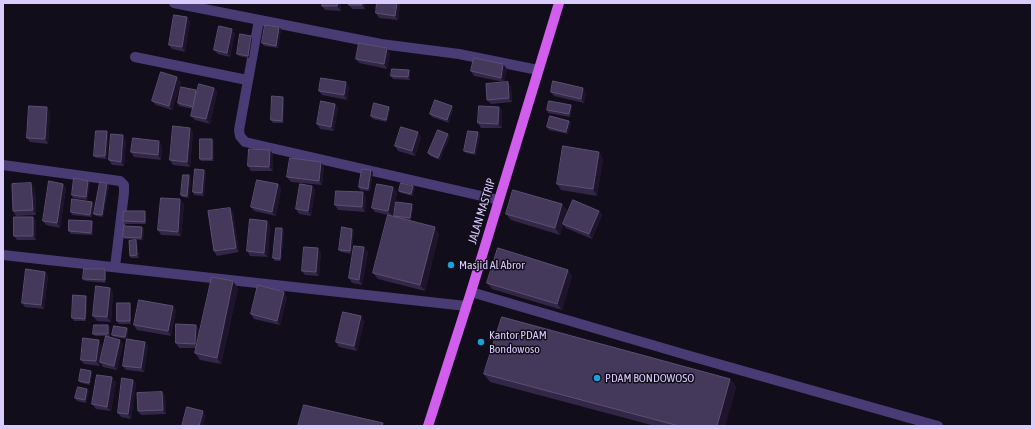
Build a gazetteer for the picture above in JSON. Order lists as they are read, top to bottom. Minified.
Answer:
{"streets":{"main road":["JALAN MASTRIP"]},"places":["Masjid Al Abror","Kantor PDAM Bondowoso","PDAM BONDOWOSO"]}
